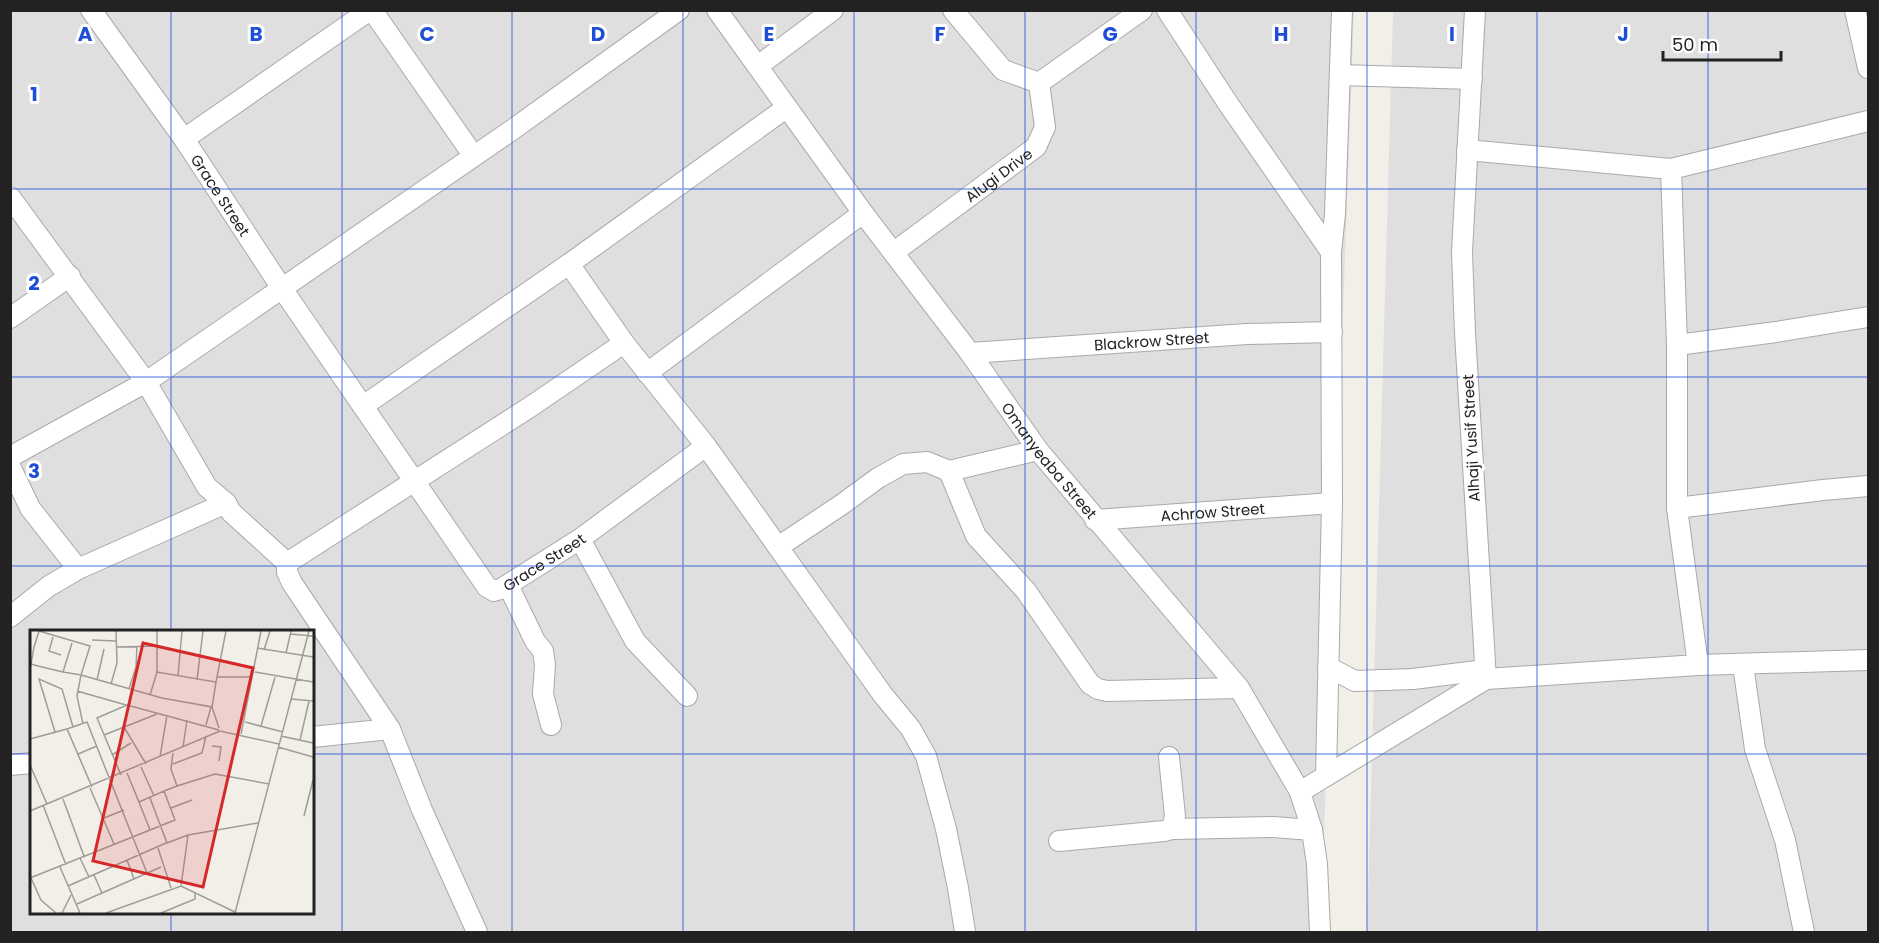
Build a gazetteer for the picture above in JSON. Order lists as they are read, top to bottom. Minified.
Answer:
{"streets":{"street":["Alugi Drive","Grace Street","Blackrow Street","Alhaji Yusif Street","Omanyeaba Street","Achrow Street"]},"crossings":[["Alugi Drive","Omanyeaba Street"],["Blackrow Street","Omanyeaba Street"],["Omanyeaba Street","Achrow Street"]],"scale_bar":"50 m","grid":{"columns":["A","B","C","D","E","F","G","H","I","J"],"rows":["1","2","3"]}}
